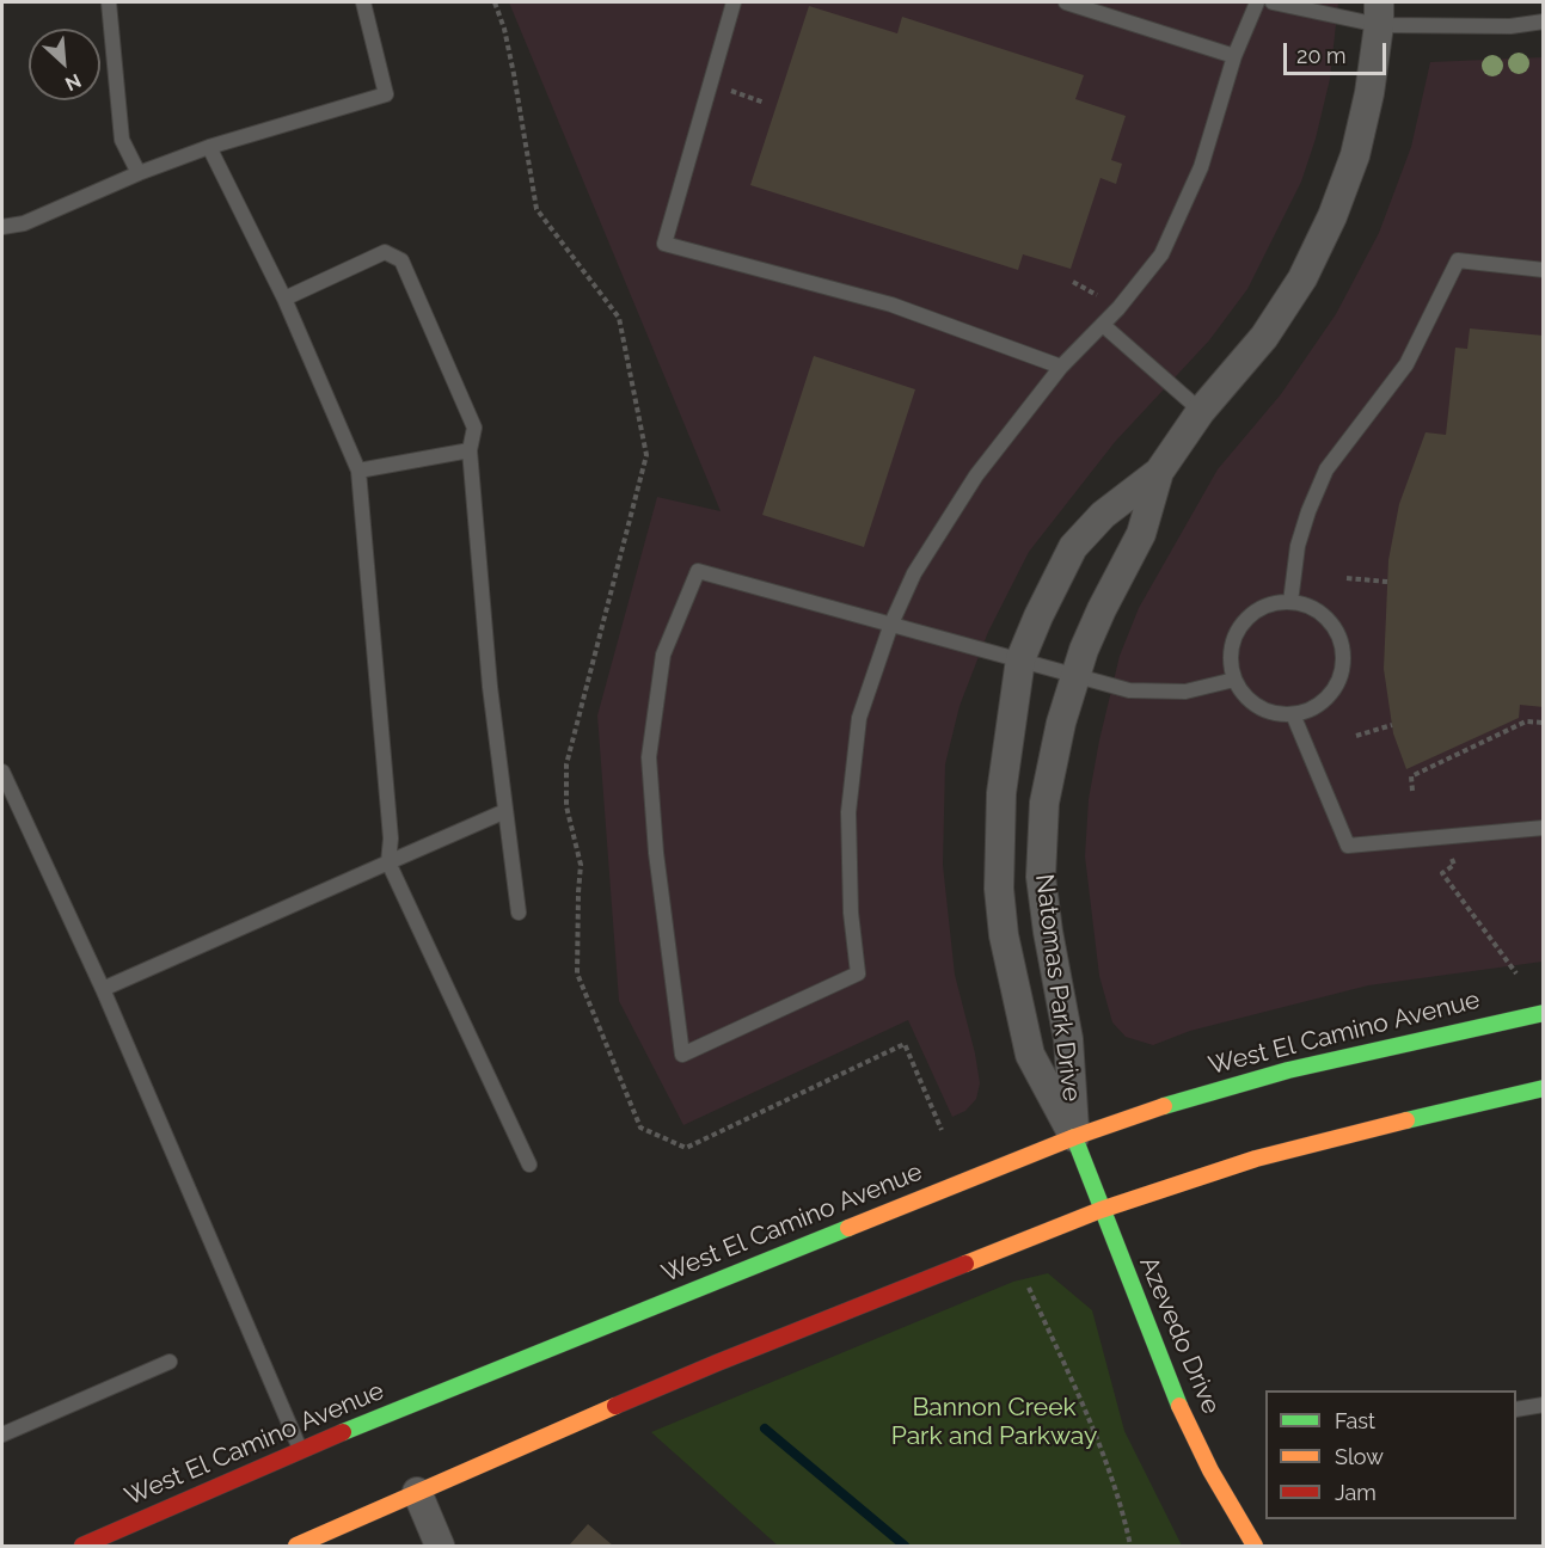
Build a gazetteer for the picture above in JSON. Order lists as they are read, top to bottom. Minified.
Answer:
{"streets":{"main road":["West El Camino Avenue","Azevedo Drive"],"street":["Natomas Park Drive"]},"crossings":[["Natomas Park Drive","West El Camino Avenue"],["Natomas Park Drive","Azevedo Drive"],["West El Camino Avenue","Azevedo Drive"]],"parks":["Bannon Creek Park and Parkway"],"legend":["Fast","Slow","Jam"],"scale_bar":"20 m","north":"bottom right"}
